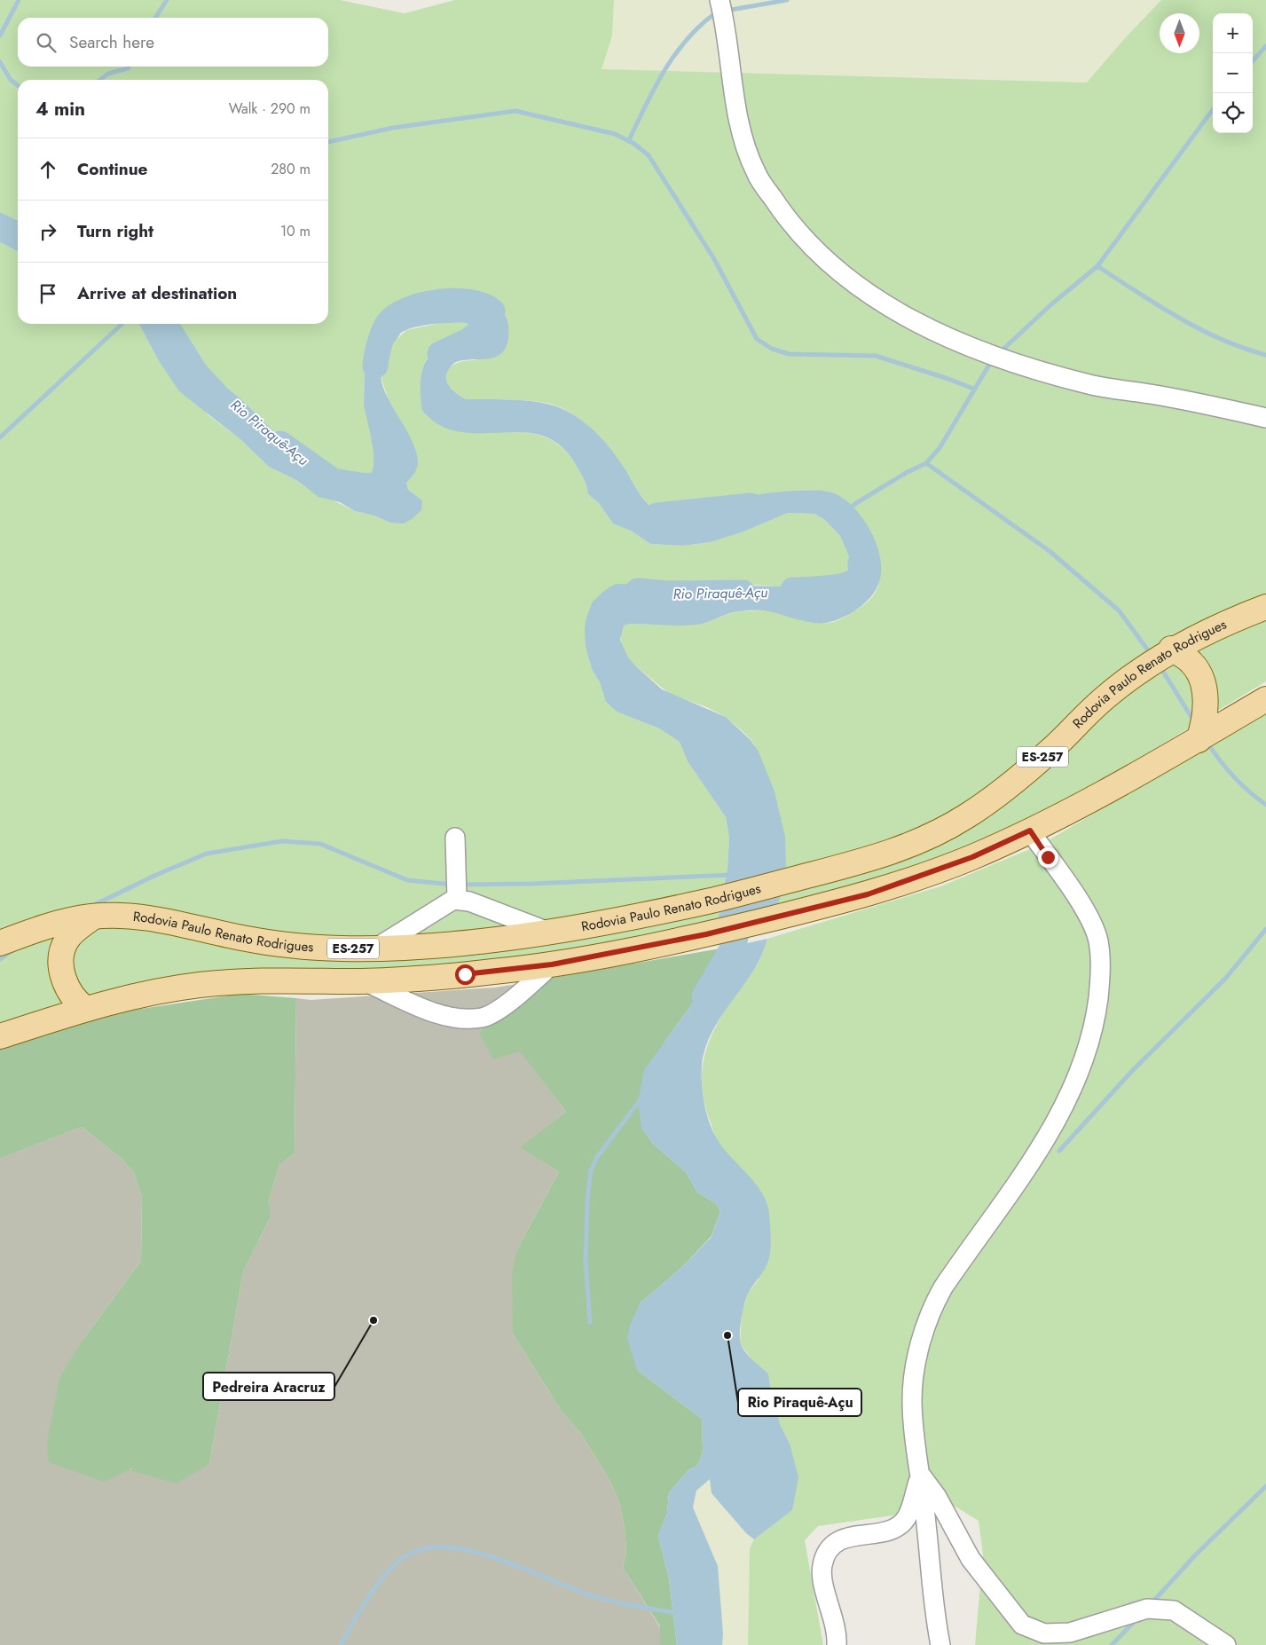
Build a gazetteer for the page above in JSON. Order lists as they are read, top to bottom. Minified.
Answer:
{"streets":{"main road":["Rodovia Paulo Renato Rodrigues","ES-257"]},"water":["Rio Piraquê-Açu"],"places":["Pedreira Aracruz","Rio Piraquê-Açu"],"north":"bottom","page":{"map_buttons":["+","−"],"search":"Search here","heading":["4 min","Walk · 290 m"],"list":[["Continue","280 m"],["Turn right","10 m"],"Arrive at destination"]}}
